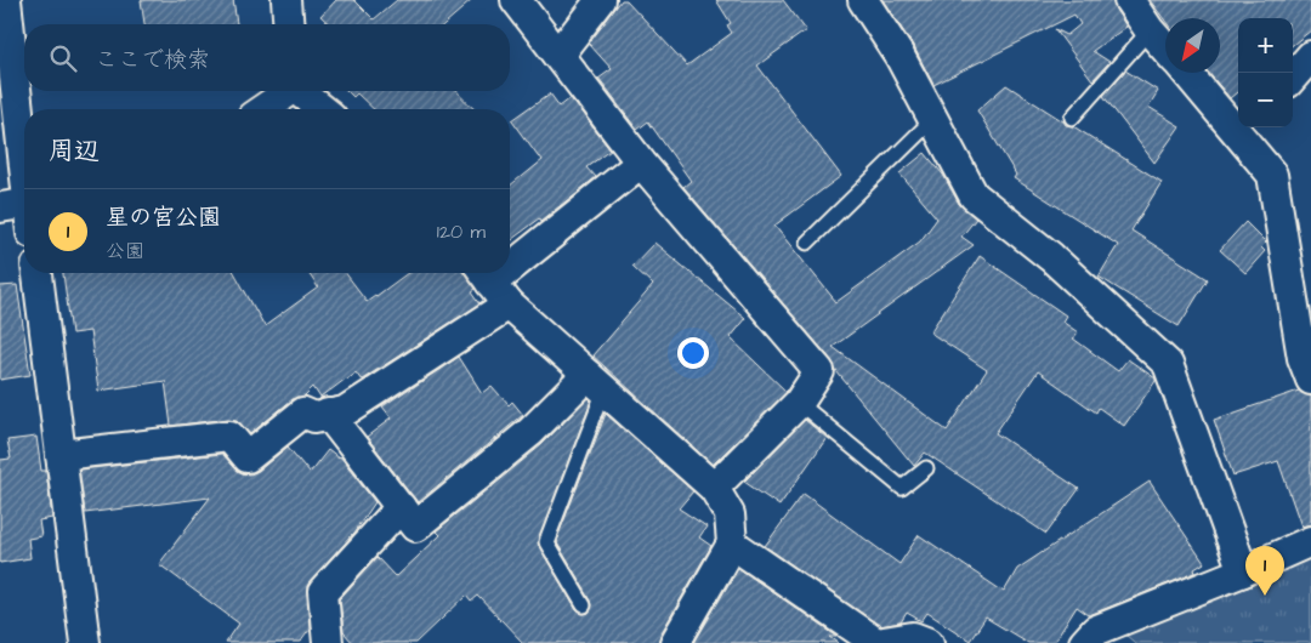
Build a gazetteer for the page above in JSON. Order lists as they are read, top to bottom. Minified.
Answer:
{"north":"bottom left","page":{"map_buttons":["+","−"],"search":"ここで検索","heading":"周辺","list":[{"mark":"1","name":"星の宮公園","note":"公園","value":"120 m"}],"pins":"1"}}
